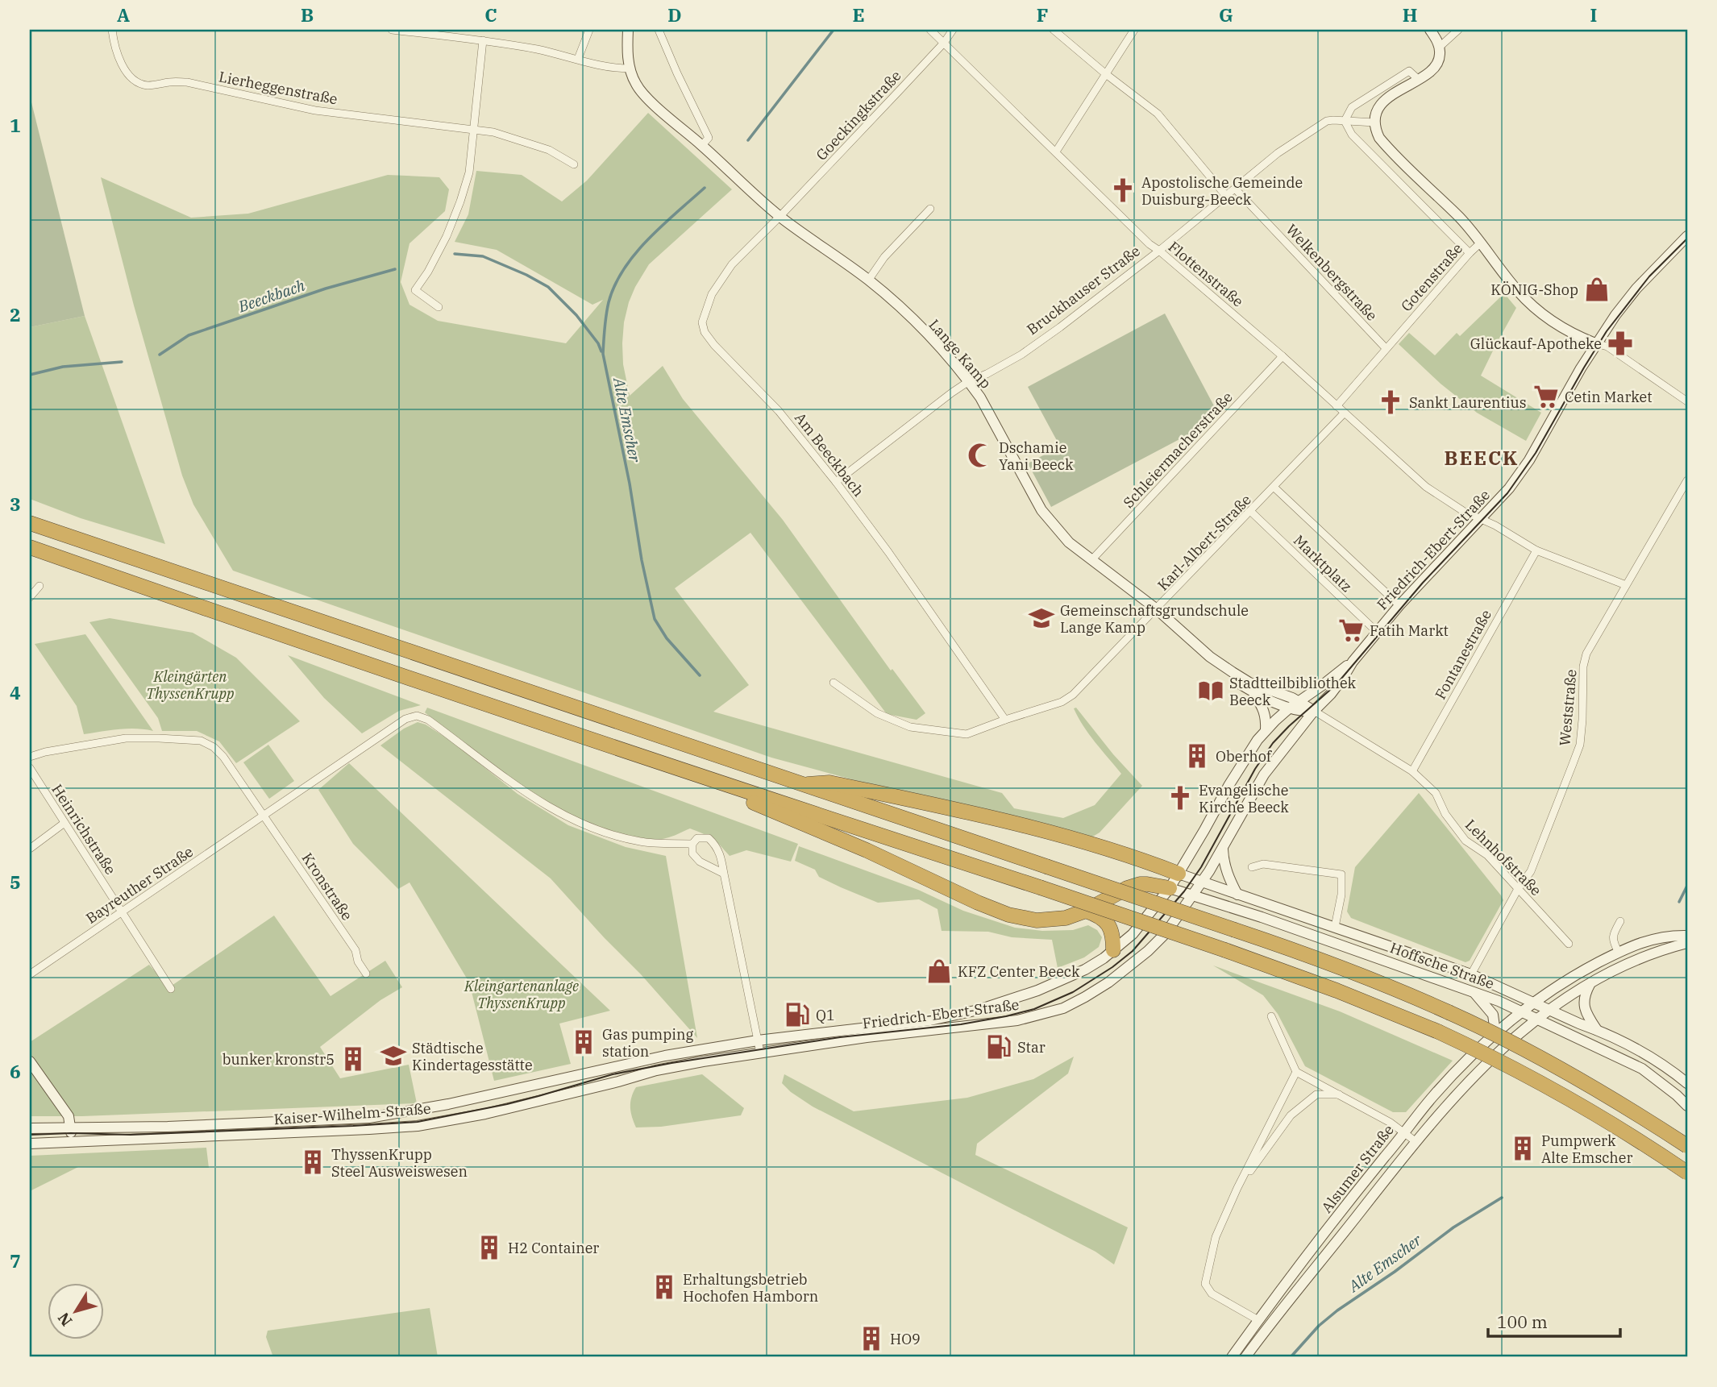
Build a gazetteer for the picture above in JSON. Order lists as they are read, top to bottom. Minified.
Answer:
{"streets":{"street":["Lierheggenstraße","Goeckingkstraße","Welkenbergstraße","Flottenstraße","Gotenstraße","Bruckhauser Straße","Lange Kamp","Schleiermacherstraße","Am Beeckbach","Karl-Albert-Straße","Friedrich-Ebert-Straße","Marktplatz","Fontanestraße","Weststraße","Heinrichstraße","Lehnhofstraße","Bayreuther Straße","Kronstraße","Hoffsche Straße","Kaiser-Wilhelm-Straße","Alsumer Straße"]},"crossings":[["Goeckingkstraße","Flottenstraße"],["Goeckingkstraße","Lange Kamp"],["Goeckingkstraße","Am Beeckbach"],["Welkenbergstraße","Gotenstraße"],["Welkenbergstraße","Bruckhauser Straße"],["Flottenstraße","Gotenstraße"],["Flottenstraße","Bruckhauser Straße"],["Flottenstraße","Schleiermacherstraße"],["Flottenstraße","Karl-Albert-Straße"],["Flottenstraße","Friedrich-Ebert-Straße"],["Flottenstraße","Fontanestraße"],["Flottenstraße","Weststraße"],["Bruckhauser Straße","Lange Kamp"],["Bruckhauser Straße","Am Beeckbach"],["Lange Kamp","Schleiermacherstraße"],["Lange Kamp","Am Beeckbach"],["Lange Kamp","Karl-Albert-Straße"],["Lange Kamp","Friedrich-Ebert-Straße"],["Lange Kamp","Lehnhofstraße"],["Am Beeckbach","Karl-Albert-Straße"],["Karl-Albert-Straße","Marktplatz"],["Friedrich-Ebert-Straße","Marktplatz"],["Friedrich-Ebert-Straße","Lehnhofstraße"],["Friedrich-Ebert-Straße","Hoffsche Straße"],["Friedrich-Ebert-Straße","Kaiser-Wilhelm-Straße"],["Fontanestraße","Lehnhofstraße"],["Weststraße","Lehnhofstraße"],["Weststraße","Hoffsche Straße"],["Heinrichstraße","Bayreuther Straße"],["Bayreuther Straße","Kronstraße"],["Hoffsche Straße","Alsumer Straße"]],"districts":["BEECK"],"water":["Beeckbach","Alte Emscher"],"parks":["Kleingärten ThyssenKrupp","Kleingartenanlage ThyssenKrupp"],"places":{"church":["Apostolische Gemeinde Duisburg-Beeck","Sankt Laurentius","Evangelische Kirche Beeck"],"shop":["KÖNIG-Shop","KFZ Center Beeck"],"pharmacy":["Glückauf-Apotheke"],"supermarket":["Cetin Market","Fatih Markt"],"mosque":["Dschamie Yani Beeck"],"school or university":["Gemeinschaftsgrundschule Lange Kamp","Städtische Kindertagesstätte"],"library":["Stadtteilbibliothek Beeck"],"building":["Oberhof","Gas pumping station","bunker kronstr5","Pumpwerk Alte Emscher","ThyssenKrupp Steel Ausweiswesen","H2 Container","Erhaltungsbetrieb Hochofen Hamborn","HO9"],"fuel station":["Q1","Star"]},"scale_bar":"100 m","north":"bottom left","grid":{"columns":["A","B","C","D","E","F","G","H","I"],"rows":["1","2","3","4","5","6","7"]}}
